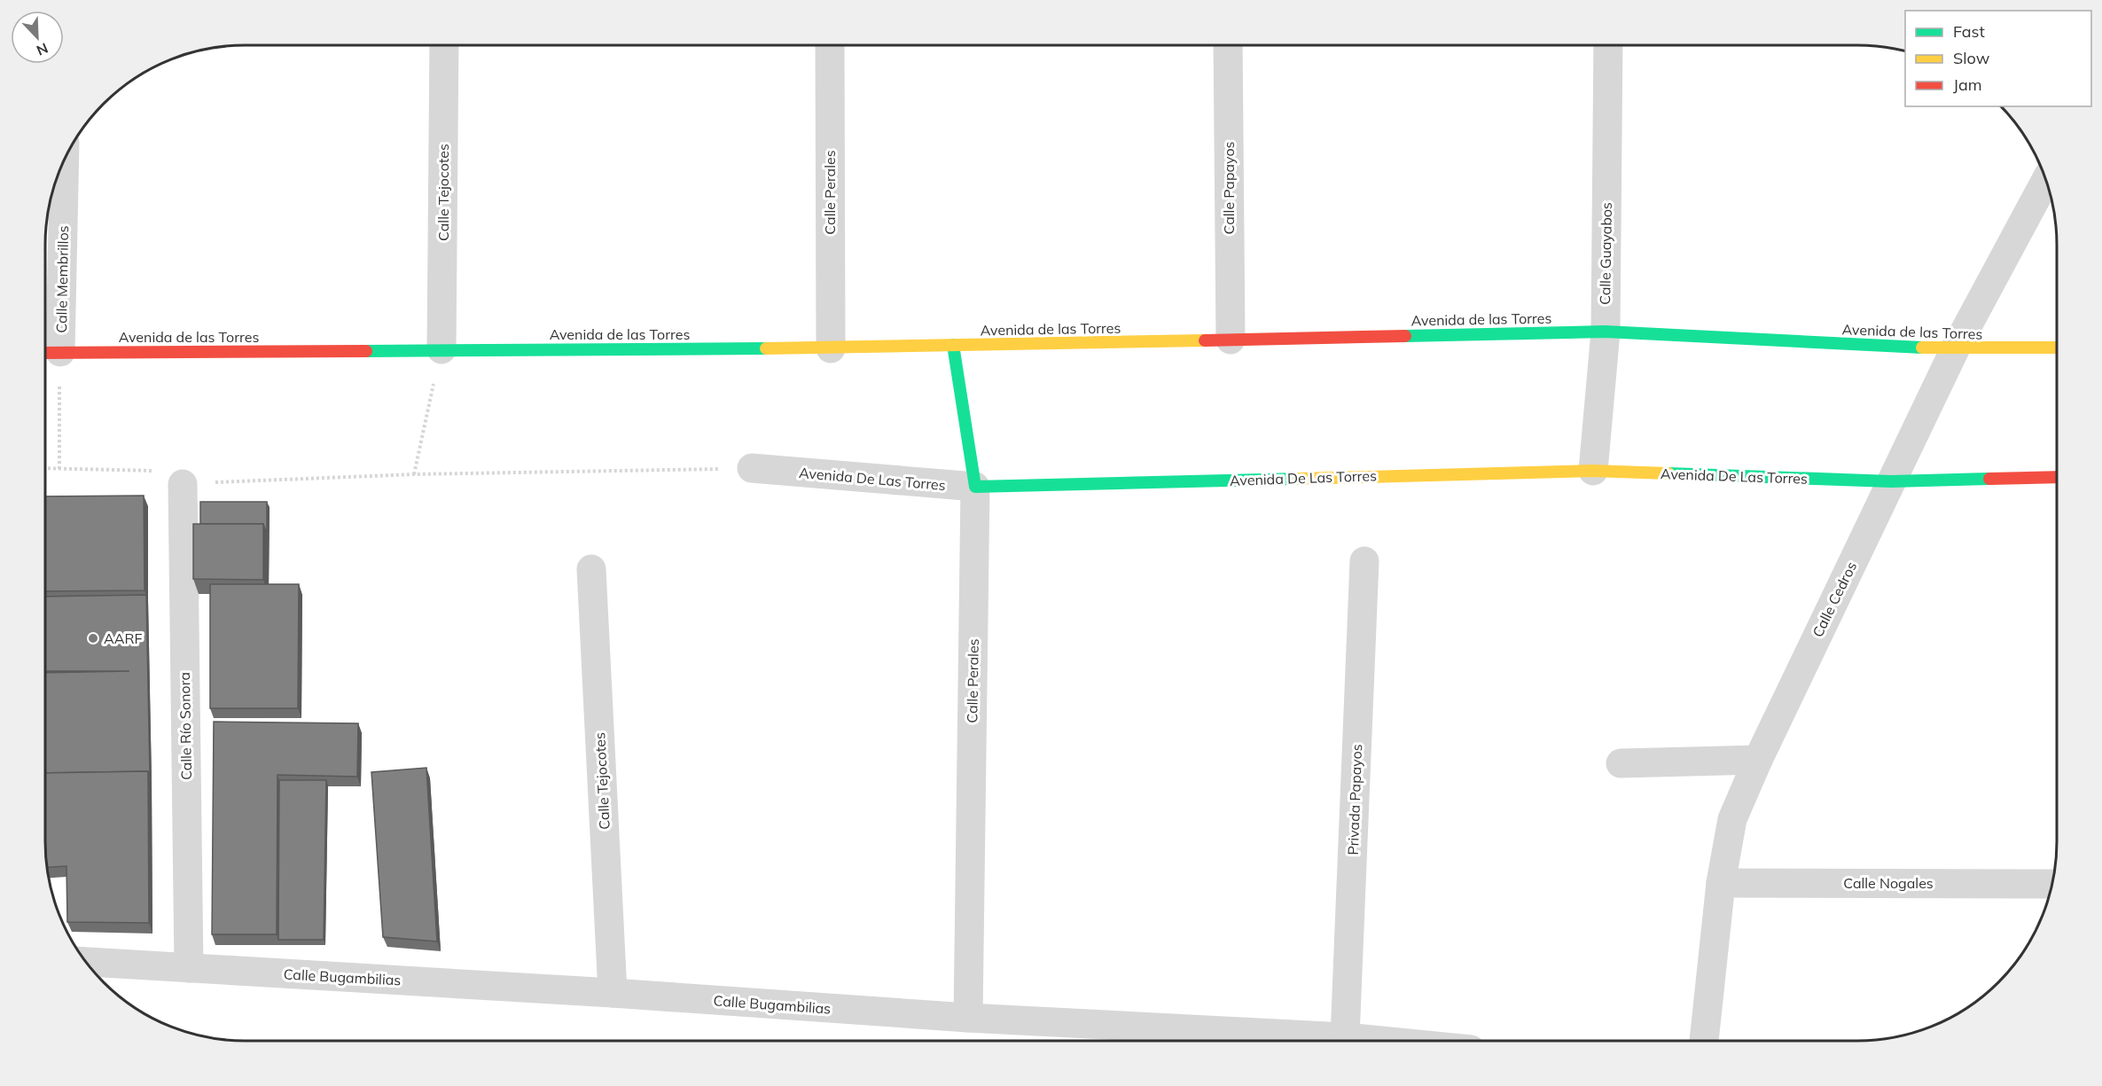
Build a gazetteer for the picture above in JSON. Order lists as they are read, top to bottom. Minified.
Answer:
{"streets":{"main road":["Calle Perales","Avenida de las Torres","Avenida De Las Torres"],"street":["Calle Papayos","Calle Tejocotes","Calle Guayabos","Calle Membrillos","Calle Cedros","Calle Río Sonora","Privada Papayos","Calle Nogales","Calle Bugambilias"]},"crossings":[["Calle Papayos","Avenida de las Torres"],["Calle Tejocotes","Avenida de las Torres"],["Calle Tejocotes","Calle Bugambilias"],["Calle Perales","Avenida de las Torres"],["Calle Perales","Avenida De Las Torres"],["Calle Perales","Calle Bugambilias"],["Calle Guayabos","Avenida de las Torres"],["Calle Guayabos","Avenida De Las Torres"],["Calle Membrillos","Avenida de las Torres"],["Avenida de las Torres","Calle Cedros"],["Avenida De Las Torres","Calle Cedros"],["Calle Cedros","Calle Nogales"],["Calle Río Sonora","Calle Bugambilias"],["Privada Papayos","Calle Bugambilias"]],"places":["AARF"],"legend":["Fast","Slow","Jam"],"north":"bottom right"}
